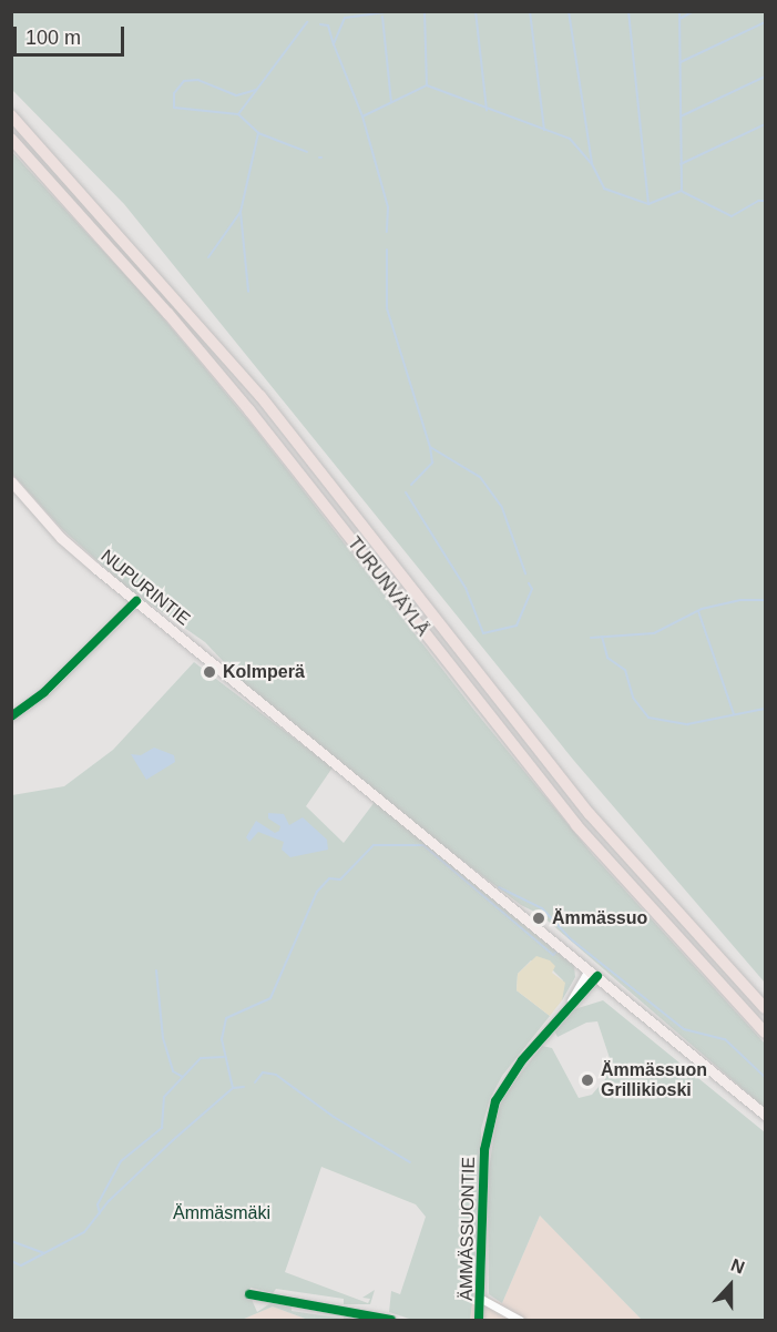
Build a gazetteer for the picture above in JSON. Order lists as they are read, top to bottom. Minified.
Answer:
{"streets":{"highway":["TURUNVÄYLÄ"],"main road":["NUPURINTIE"],"street":["ÄMMÄSSUONTIE"]},"crossings":[["NUPURINTIE","ÄMMÄSSUONTIE"]],"parks":["Ämmäsmäki"],"places":["Kolmperä","Ämmässuo","Ämmässuon Grillikioski"],"scale_bar":"100 m","north":"top"}
